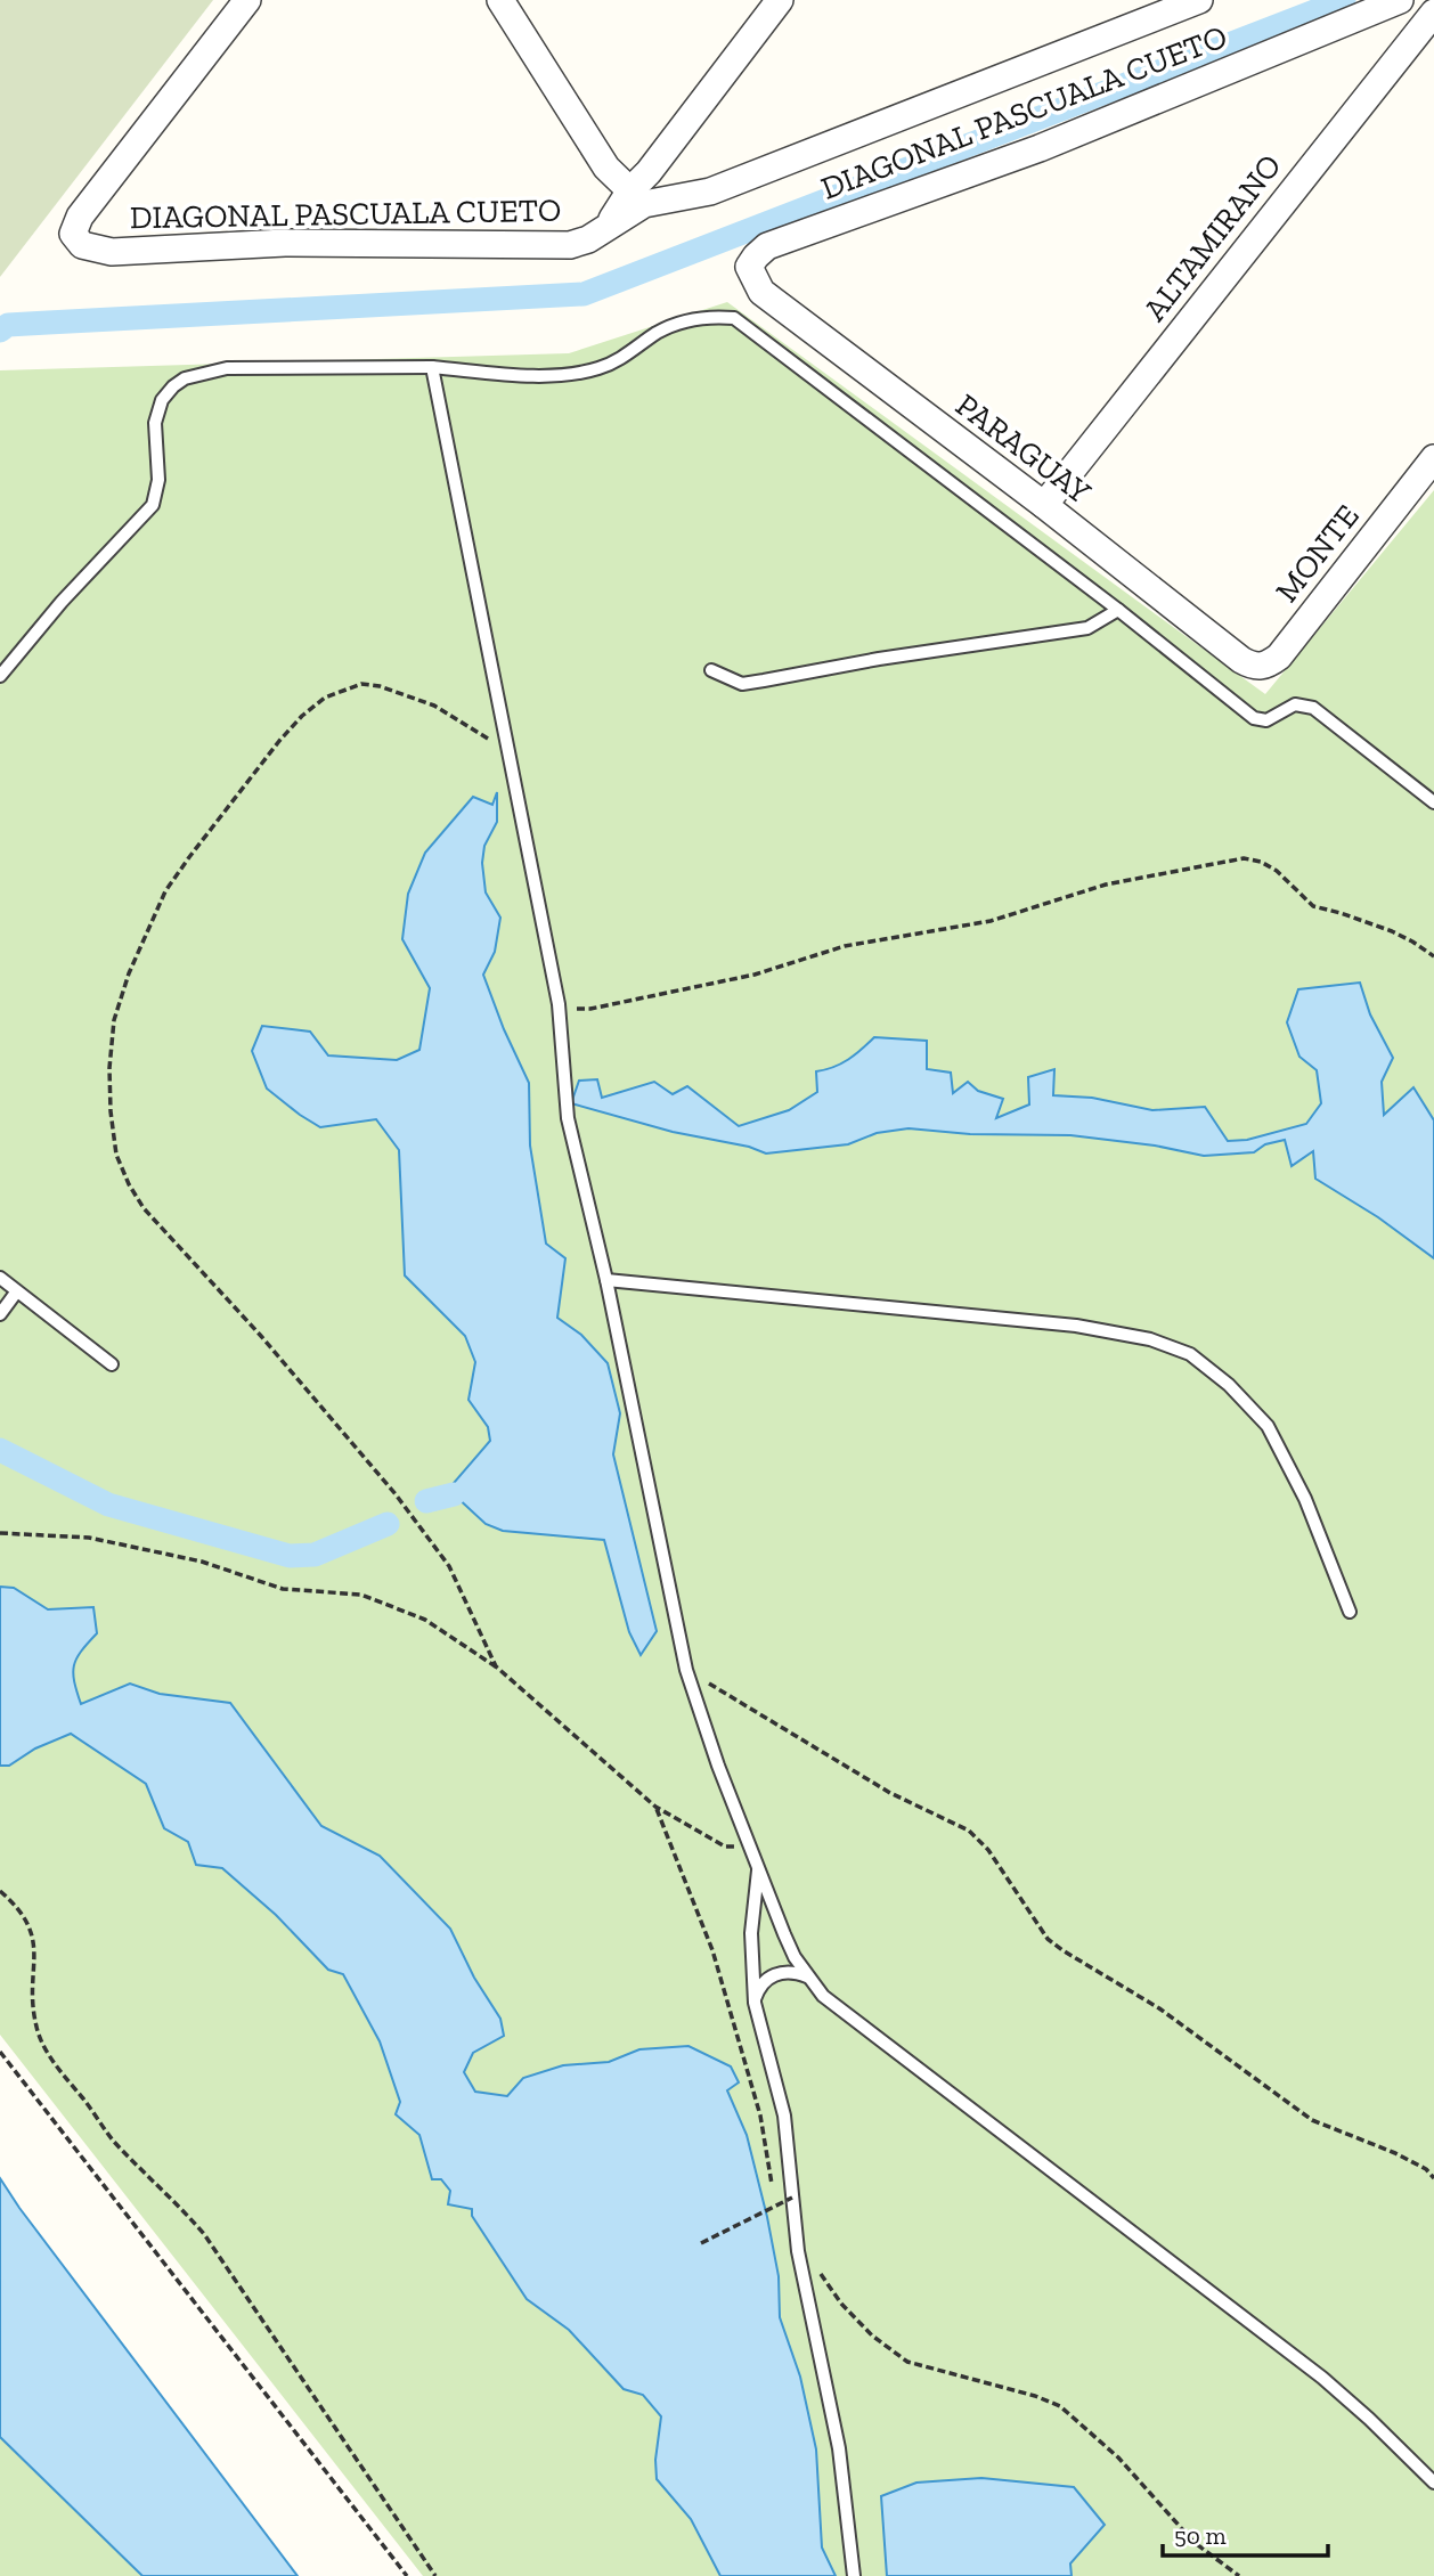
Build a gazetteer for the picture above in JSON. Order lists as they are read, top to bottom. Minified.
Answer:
{"streets":{"street":["DIAGONAL PASCUALA CUETO","ALTAMIRANO","PARAGUAY","MONTE"]},"crossings":[["DIAGONAL PASCUALA CUETO","PARAGUAY"],["ALTAMIRANO","PARAGUAY"],["PARAGUAY","MONTE"]],"scale_bar":"50 m"}
